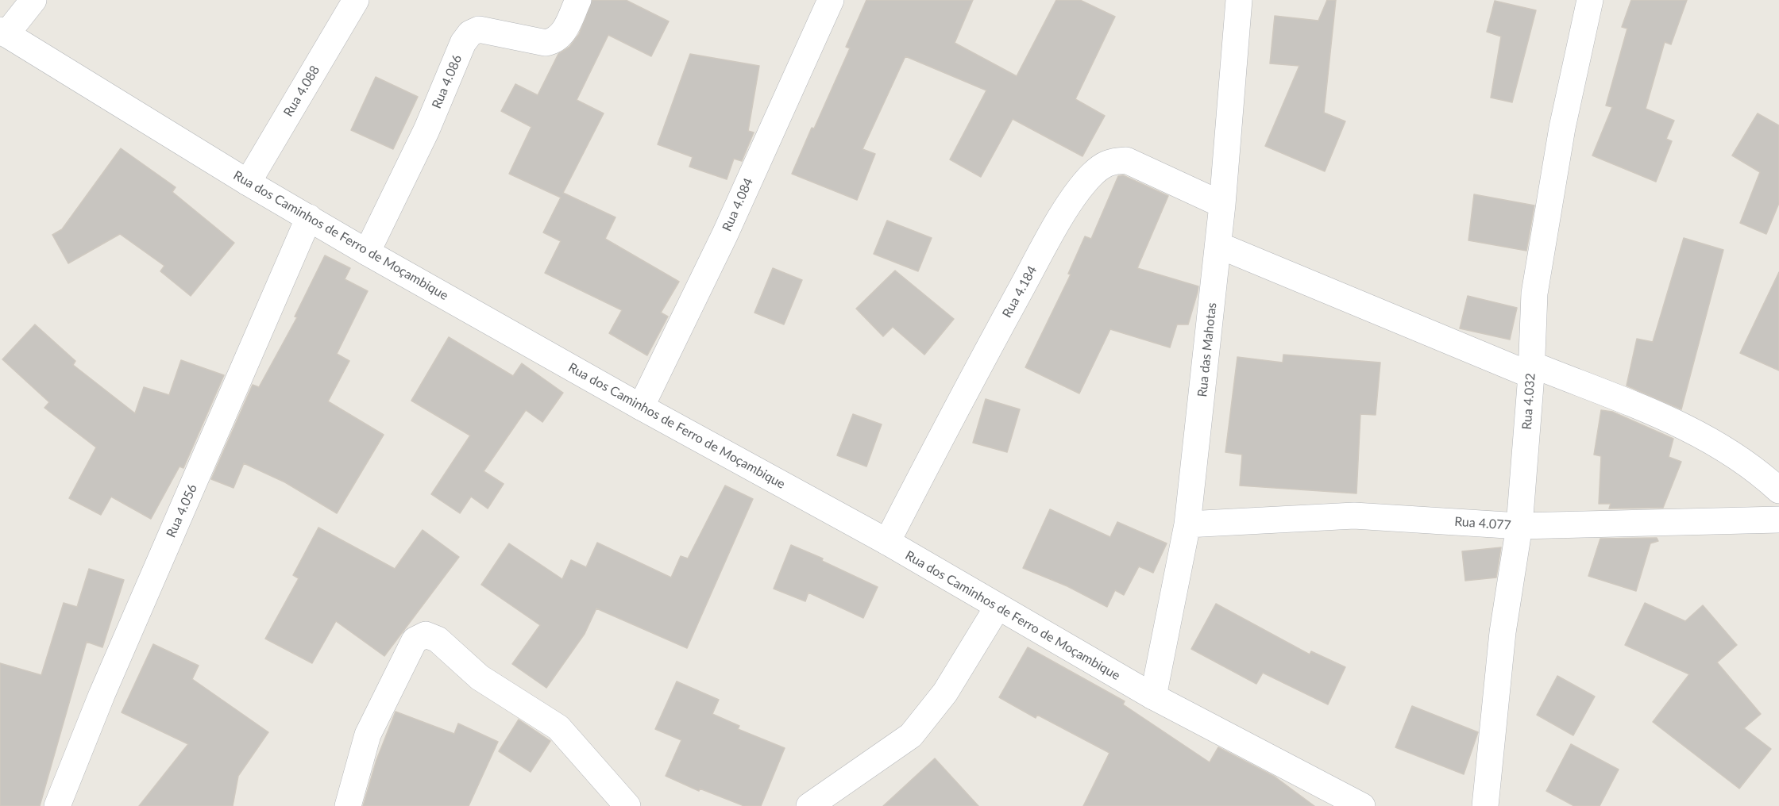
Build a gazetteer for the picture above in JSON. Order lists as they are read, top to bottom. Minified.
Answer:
{"streets":{"street":["Rua 4.086","Rua 4.088","Rua 4.084","Rua dos Caminhos de Ferro de Moçambique","Rua 4.184","Rua das Mahotas","Rua 4.032","Rua 4.056","Rua 4.077"]},"crossings":[["Rua 4.086","Rua dos Caminhos de Ferro de Moçambique"],["Rua 4.088","Rua dos Caminhos de Ferro de Moçambique"],["Rua 4.084","Rua dos Caminhos de Ferro de Moçambique"],["Rua dos Caminhos de Ferro de Moçambique","Rua 4.184"],["Rua dos Caminhos de Ferro de Moçambique","Rua das Mahotas"],["Rua dos Caminhos de Ferro de Moçambique","Rua 4.056"],["Rua 4.184","Rua das Mahotas"],["Rua das Mahotas","Rua 4.077"],["Rua 4.032","Rua 4.077"]]}
